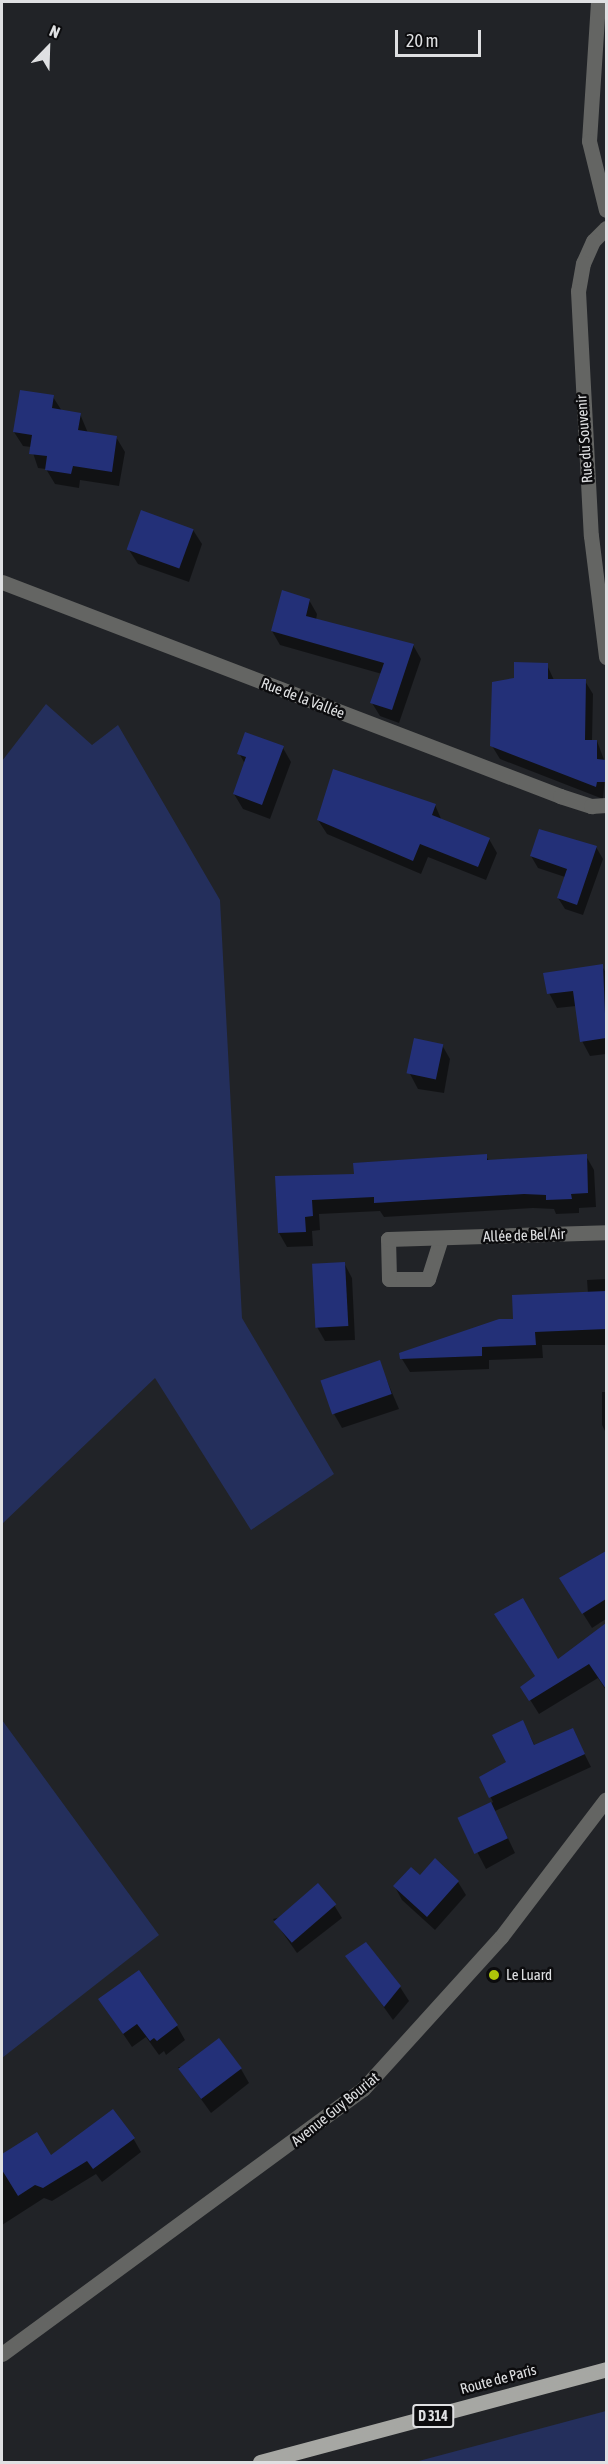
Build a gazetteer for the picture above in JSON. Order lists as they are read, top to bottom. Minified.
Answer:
{"streets":{"main road":["Route de Paris","D 314"],"street":["Rue du Souvenir","Rue de la Vallée","Allée de Bel Air","Avenue Guy Bouriat"]},"places":["Le Luard"],"scale_bar":"20 m","north":"top right"}
